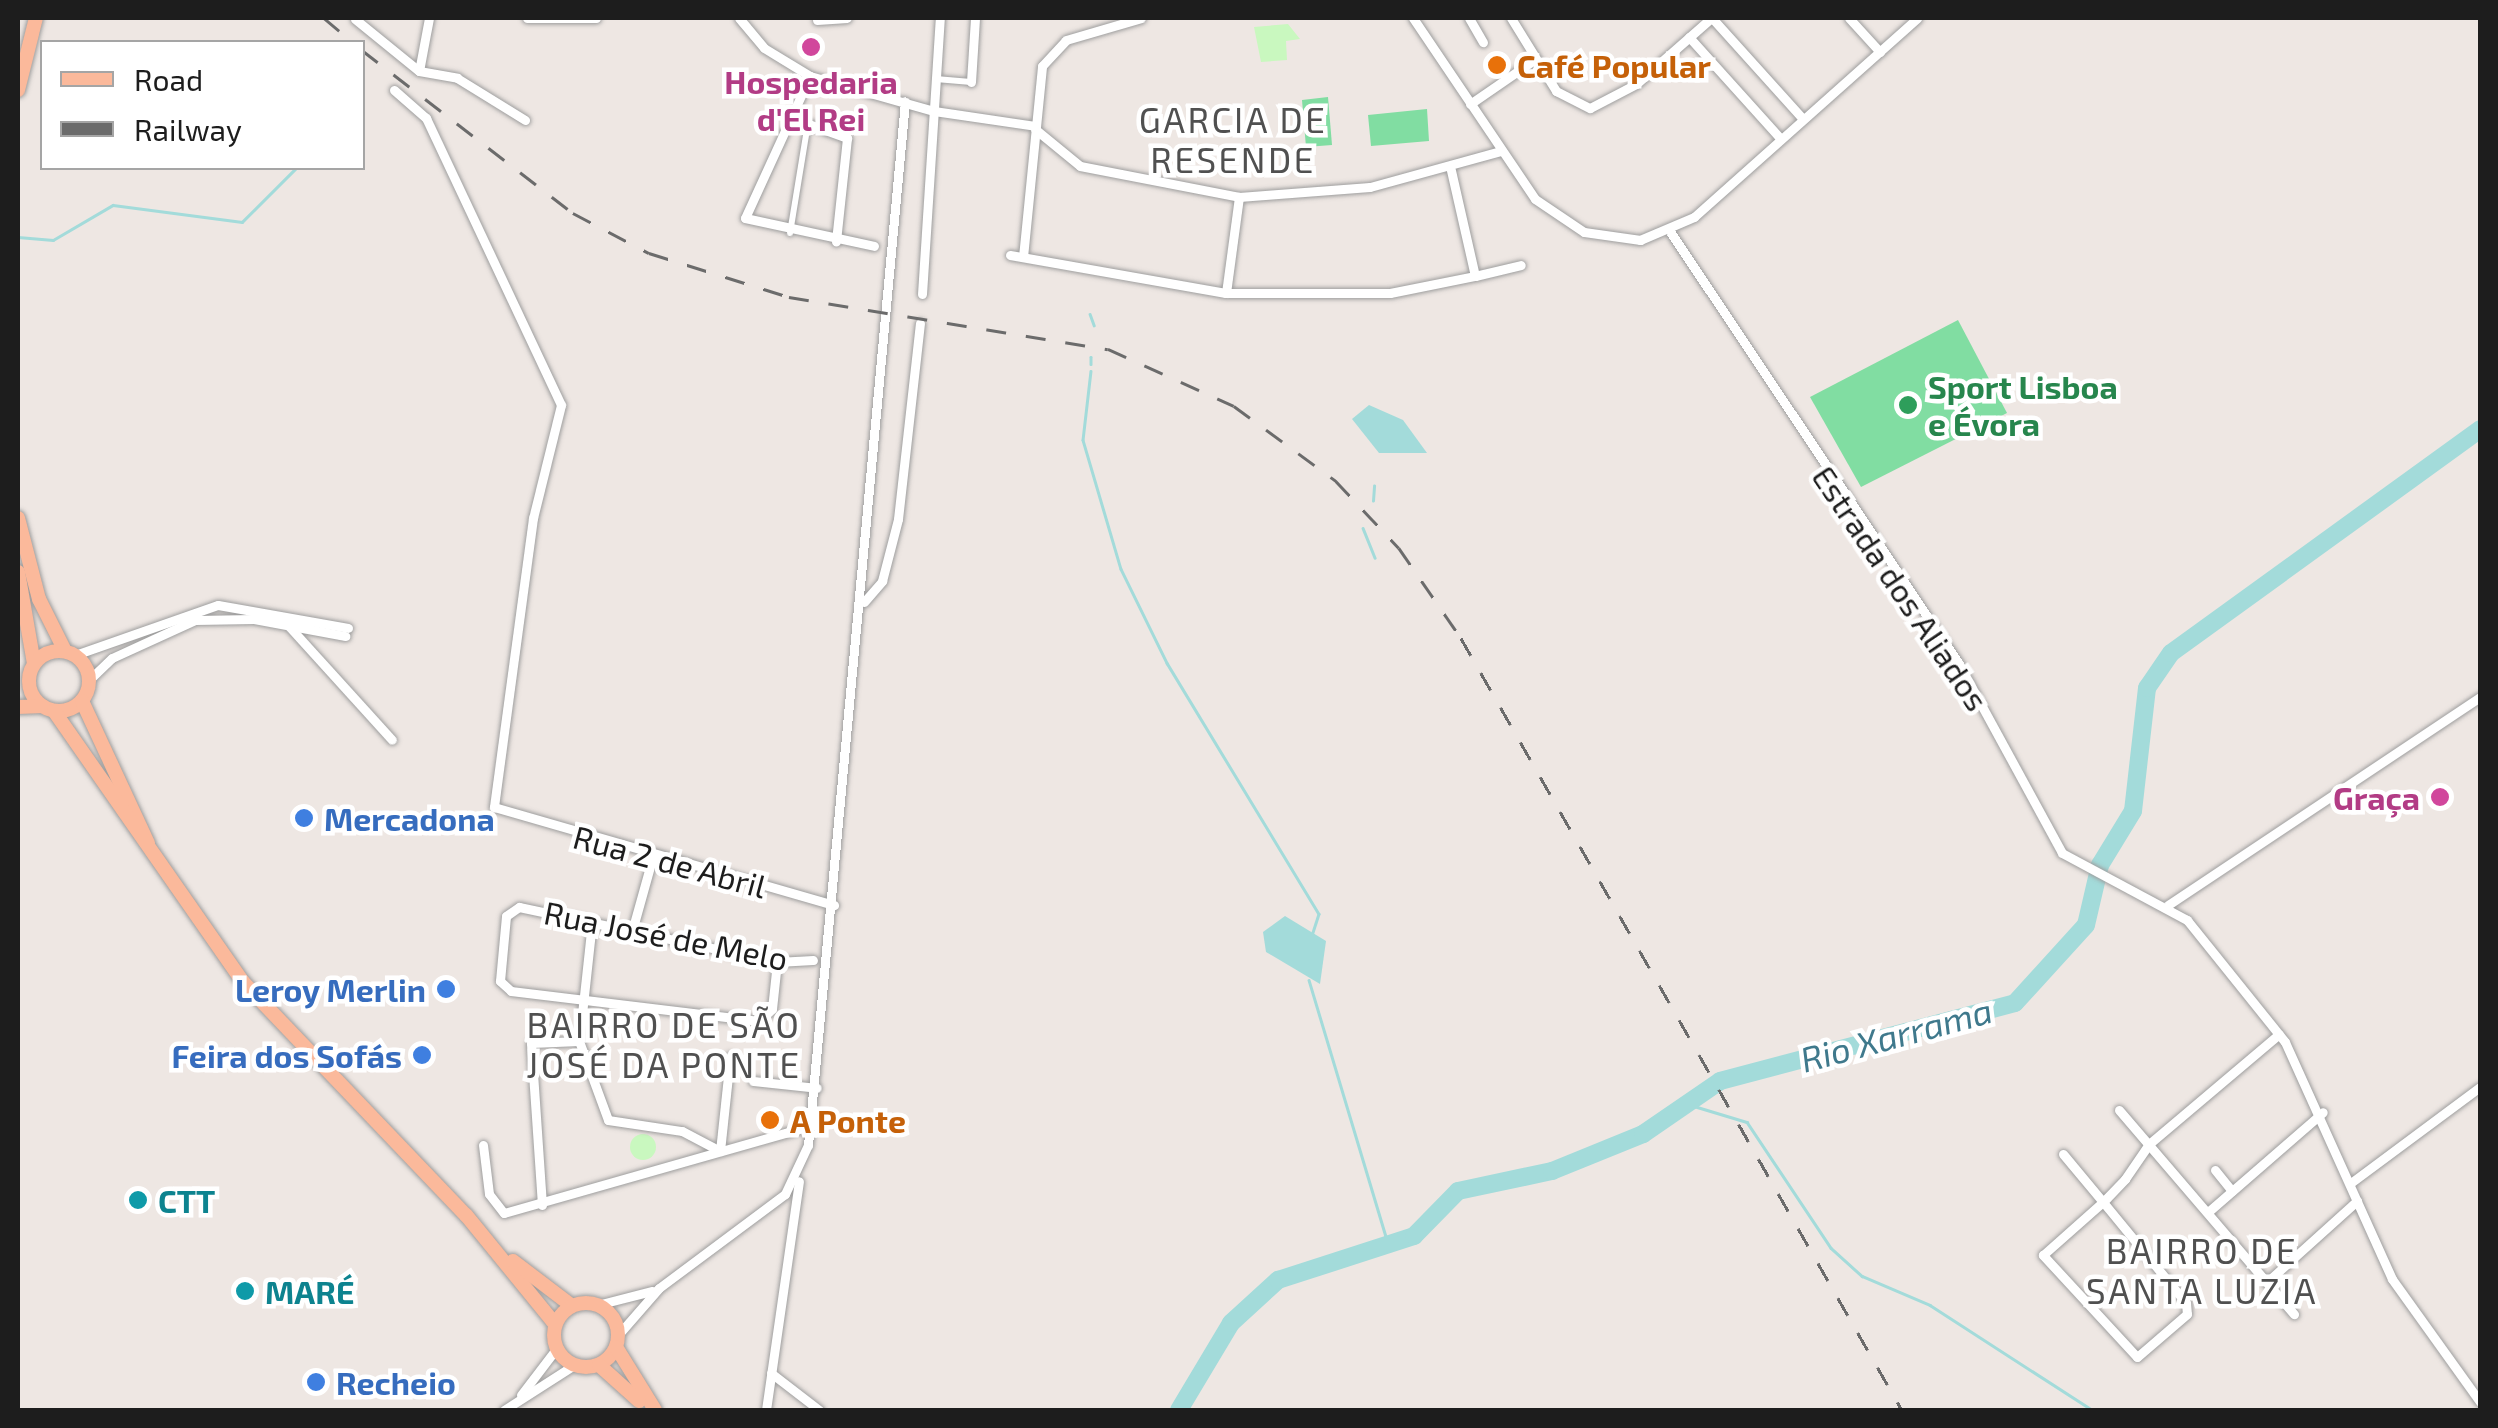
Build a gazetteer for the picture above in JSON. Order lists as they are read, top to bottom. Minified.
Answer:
{"streets":{"street":["Estrada dos Aliados","Rua 2 de Abril","Rua José de Melo"]},"districts":["GARCIA DE RESENDE","BAIRRO DE SÃO JOSÉ DA PONTE","BAIRRO DE SANTA LUZIA"],"water":["Rio Xarrama"],"places":["Hospedaria d'El Rei","Café Popular","Sport Lisboa e Évora","Graça","Mercadona","Leroy Merlin","Feira dos Sofás","A Ponte","CTT","MARÉ","Recheio"],"legend":["Road","Railway"]}
